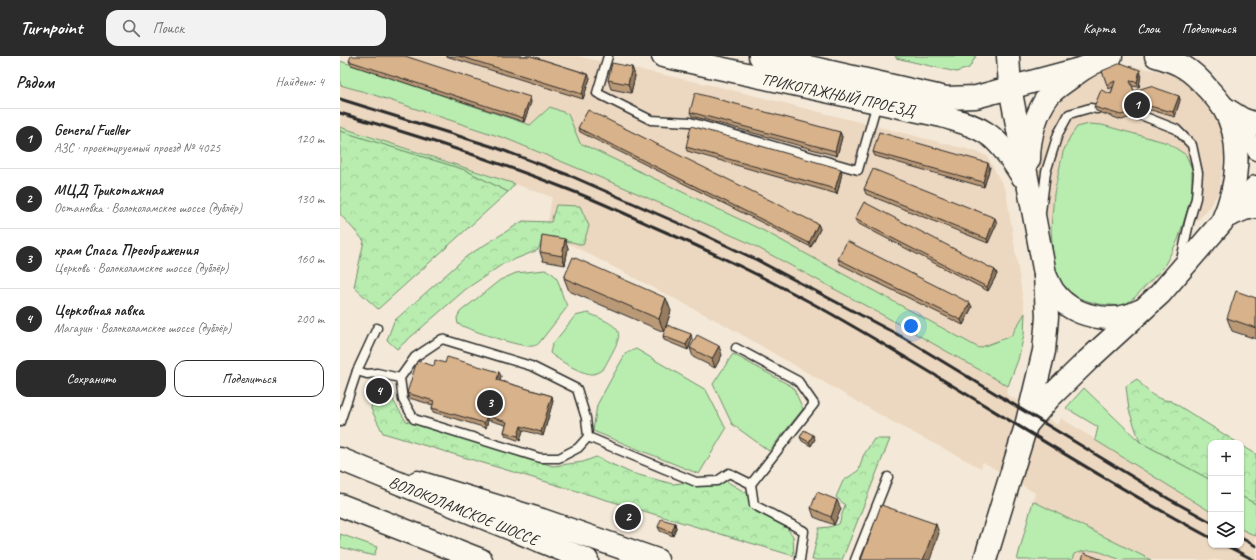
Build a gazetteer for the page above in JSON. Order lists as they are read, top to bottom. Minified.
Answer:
{"streets":{"main road":["ТРИКОТАЖНЫЙ ПРОЕЗД","ВОЛОКОЛАМСКОЕ ШОССЕ"]},"page":{"header":"Turnpoint","search":"Поиск","nav":["Карта","Слои","Поделиться"],"heading":["Рядом","Найдено: 4"],"pins":["1","4","3","2"],"list":[{"mark":"1","name":"General Fueller","note":"АЗС · проектируемый проезд № 4025","value":"120 m"},{"mark":"2","name":"МЦД Трикотажная","note":"Остановка · Волоколамское шоссе (дублёр)","value":"130 m"},{"mark":"3","name":"храм Спаса Преображения","note":"Церковь · Волоколамское шоссе (дублёр)","value":"160 m"},{"mark":"4","name":"Церковная лавка","note":"Магазин · Волоколамское шоссе (дублёр)","value":"200 m"}],"buttons":["Сохранить","Поделиться"],"map_buttons":["+","−"]}}
